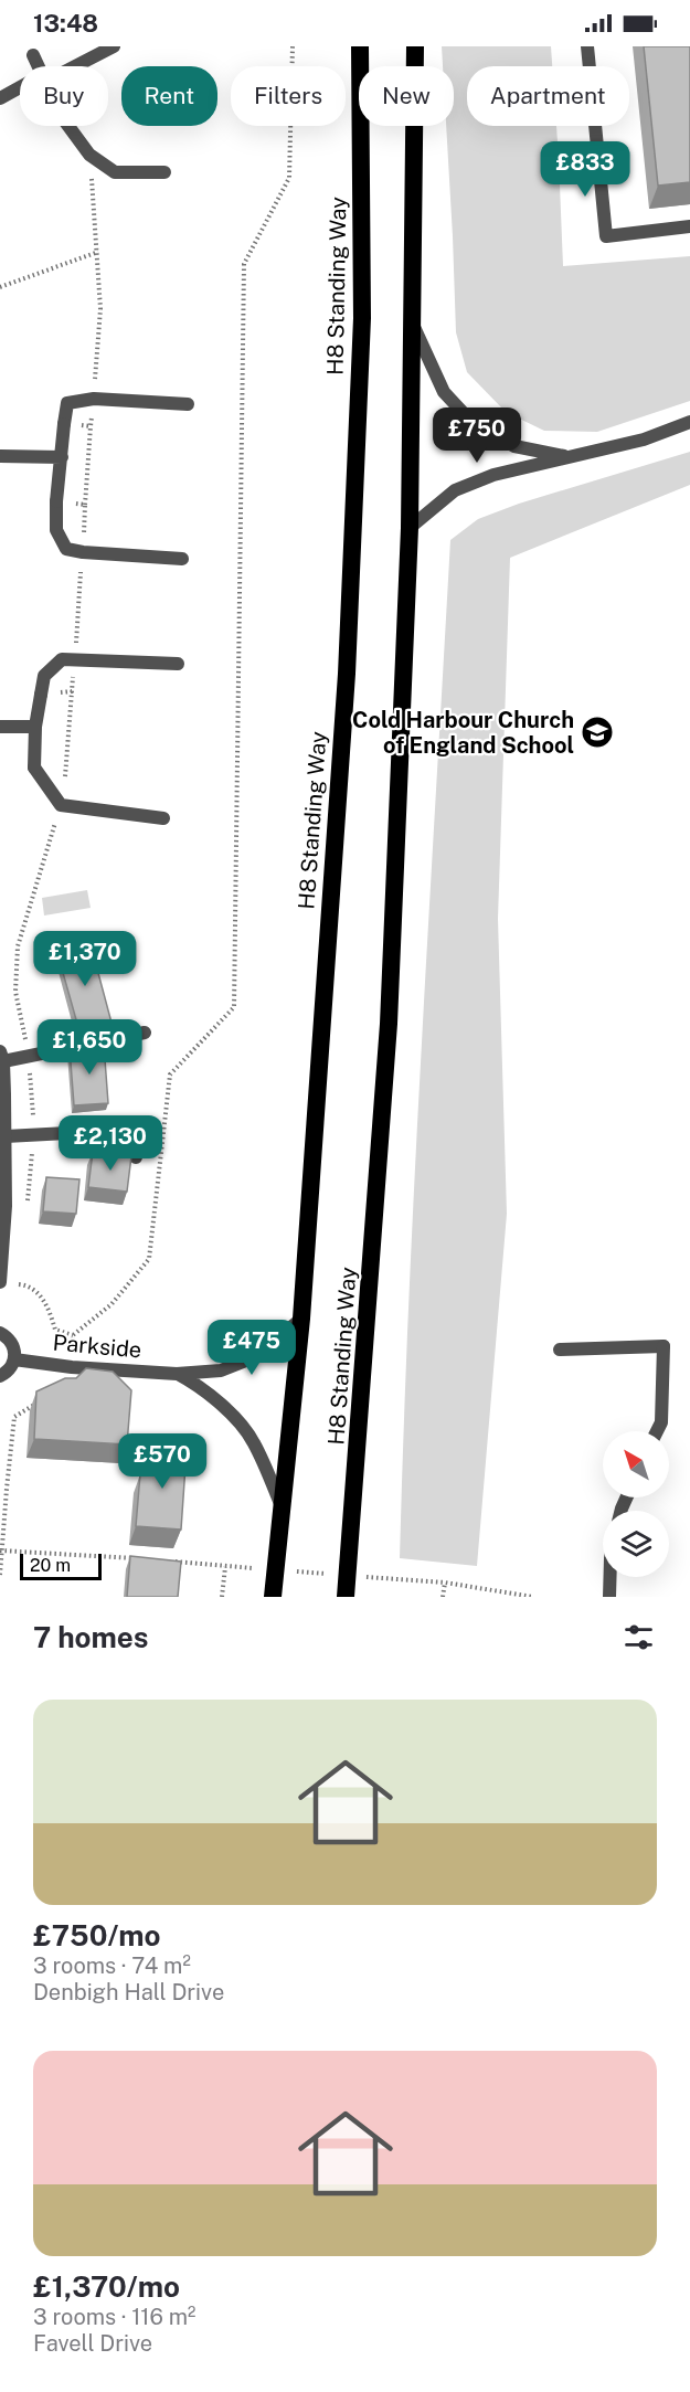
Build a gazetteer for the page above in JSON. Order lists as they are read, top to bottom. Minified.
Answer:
{"streets":{"highway":["H8 Standing Way"],"street":["Parkside"]},"crossings":[["H8 Standing Way","Parkside"]],"places":{"school or university":["Cold Harbour Church of England School"]},"scale_bar":"20 m","north":"top left","page":{"status":"13:48","chip":["Buy","Rent","Filters","New","Apartment"],"price":["£833","£750","£1,370","£1,650","£2,130","£475","£570"],"scale":"20 m","heading":"7 homes","list":[{"name":"£750/mo","note":"3 rooms · 74 m² · Denbigh Hall Drive"},{"name":"£1,370/mo","note":"3 rooms · 116 m² · Favell Drive"}]}}
